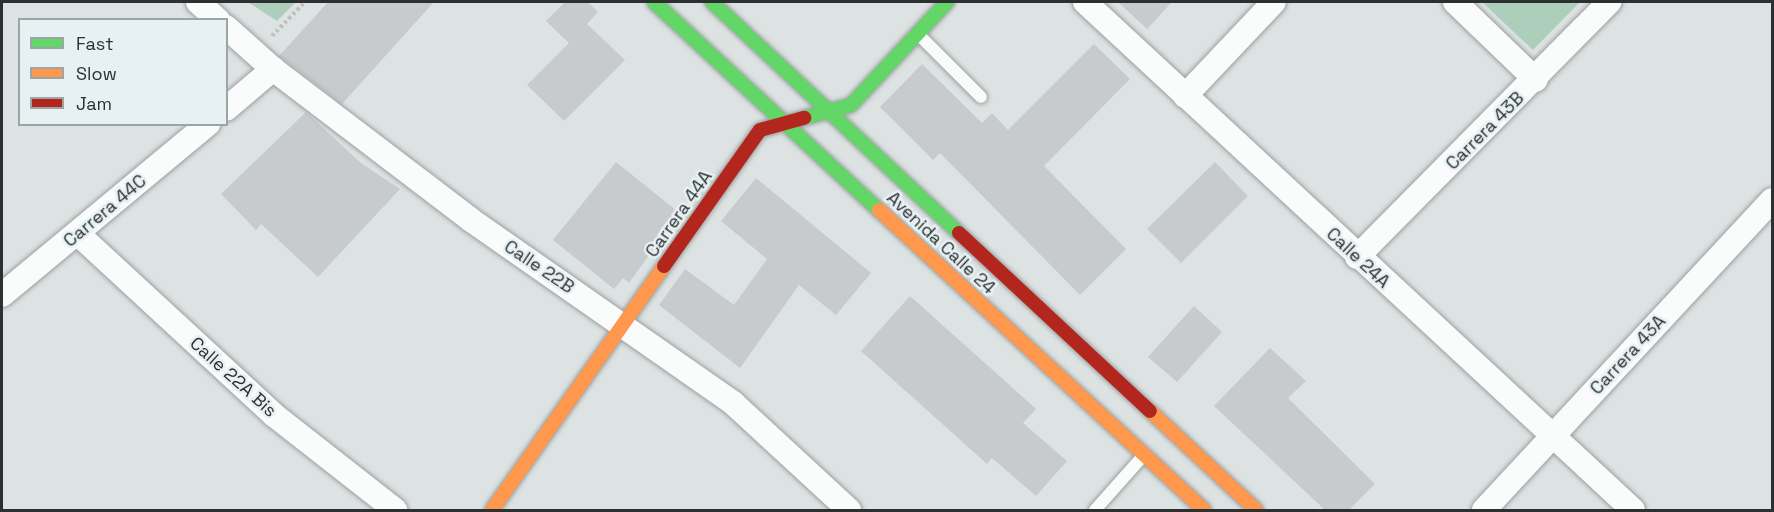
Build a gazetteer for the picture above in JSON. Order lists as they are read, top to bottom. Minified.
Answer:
{"streets":{"main road":["Carrera 44A","Avenida Calle 24"],"street":["Carrera 43B","Carrera 44C","Calle 24A","Calle 22B","Carrera 43A","Calle 22A Bis"]},"crossings":[["Carrera 43B","Calle 24A"],["Carrera 44C","Calle 22A Bis"],["Carrera 44A","Avenida Calle 24"],["Carrera 44A","Calle 22B"],["Calle 24A","Carrera 43A"]],"legend":["Fast","Slow","Jam"]}
